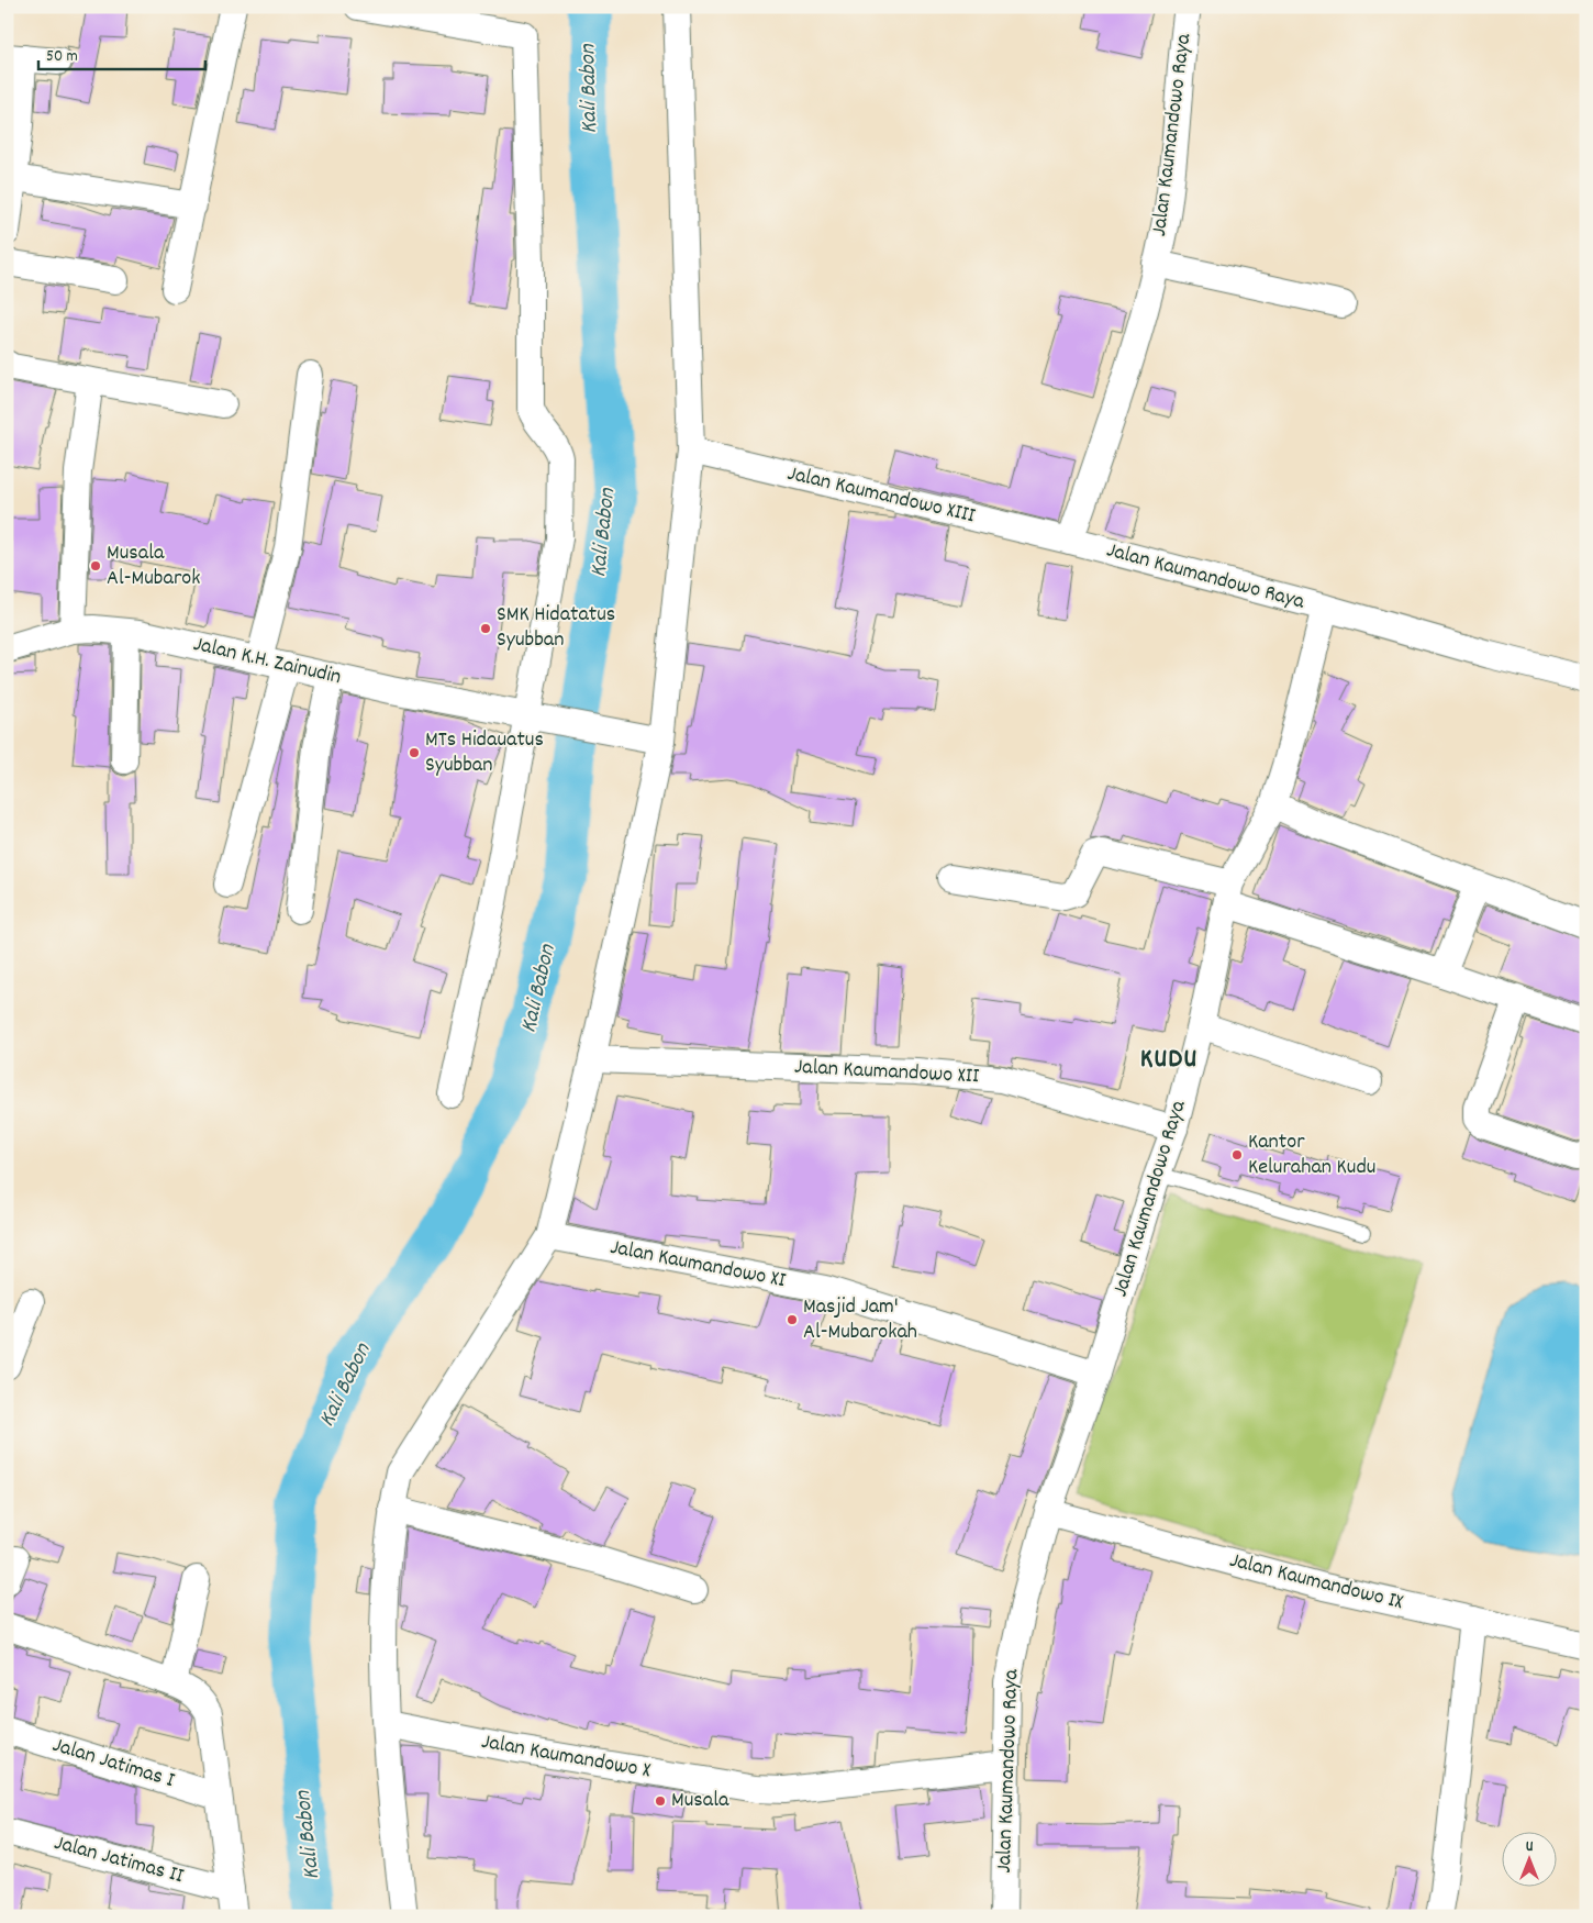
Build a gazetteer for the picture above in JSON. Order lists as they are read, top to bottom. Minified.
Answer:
{"streets":{"street":["Jalan Kaumandowo Raya","Jalan Kaumandowo XIII","Jalan K.H. Zainudin","Jalan Kaumandowo XII","Jalan Kaumandowo XI","Jalan Kaumandowo IX","Jalan Kaumandowo X","Jalan Jatimas I","Jalan Jatimas II"]},"crossings":[["Jalan Kaumandowo Raya","Jalan Kaumandowo XIII"],["Jalan Kaumandowo Raya","Jalan Kaumandowo XII"],["Jalan Kaumandowo Raya","Jalan Kaumandowo XI"],["Jalan Kaumandowo Raya","Jalan Kaumandowo IX"],["Jalan Kaumandowo Raya","Jalan Kaumandowo X"]],"districts":["KUDU"],"water":["Kali Babon"],"places":["Musala Al-Mubarok","SMK Hidatatus Syubban","MTs Hidauatus Syubban","Kantor Kelurahan Kudu","Masjid Jam' Al-Mubarokah","Musala"],"scale_bar":"50 m","north":"top"}
